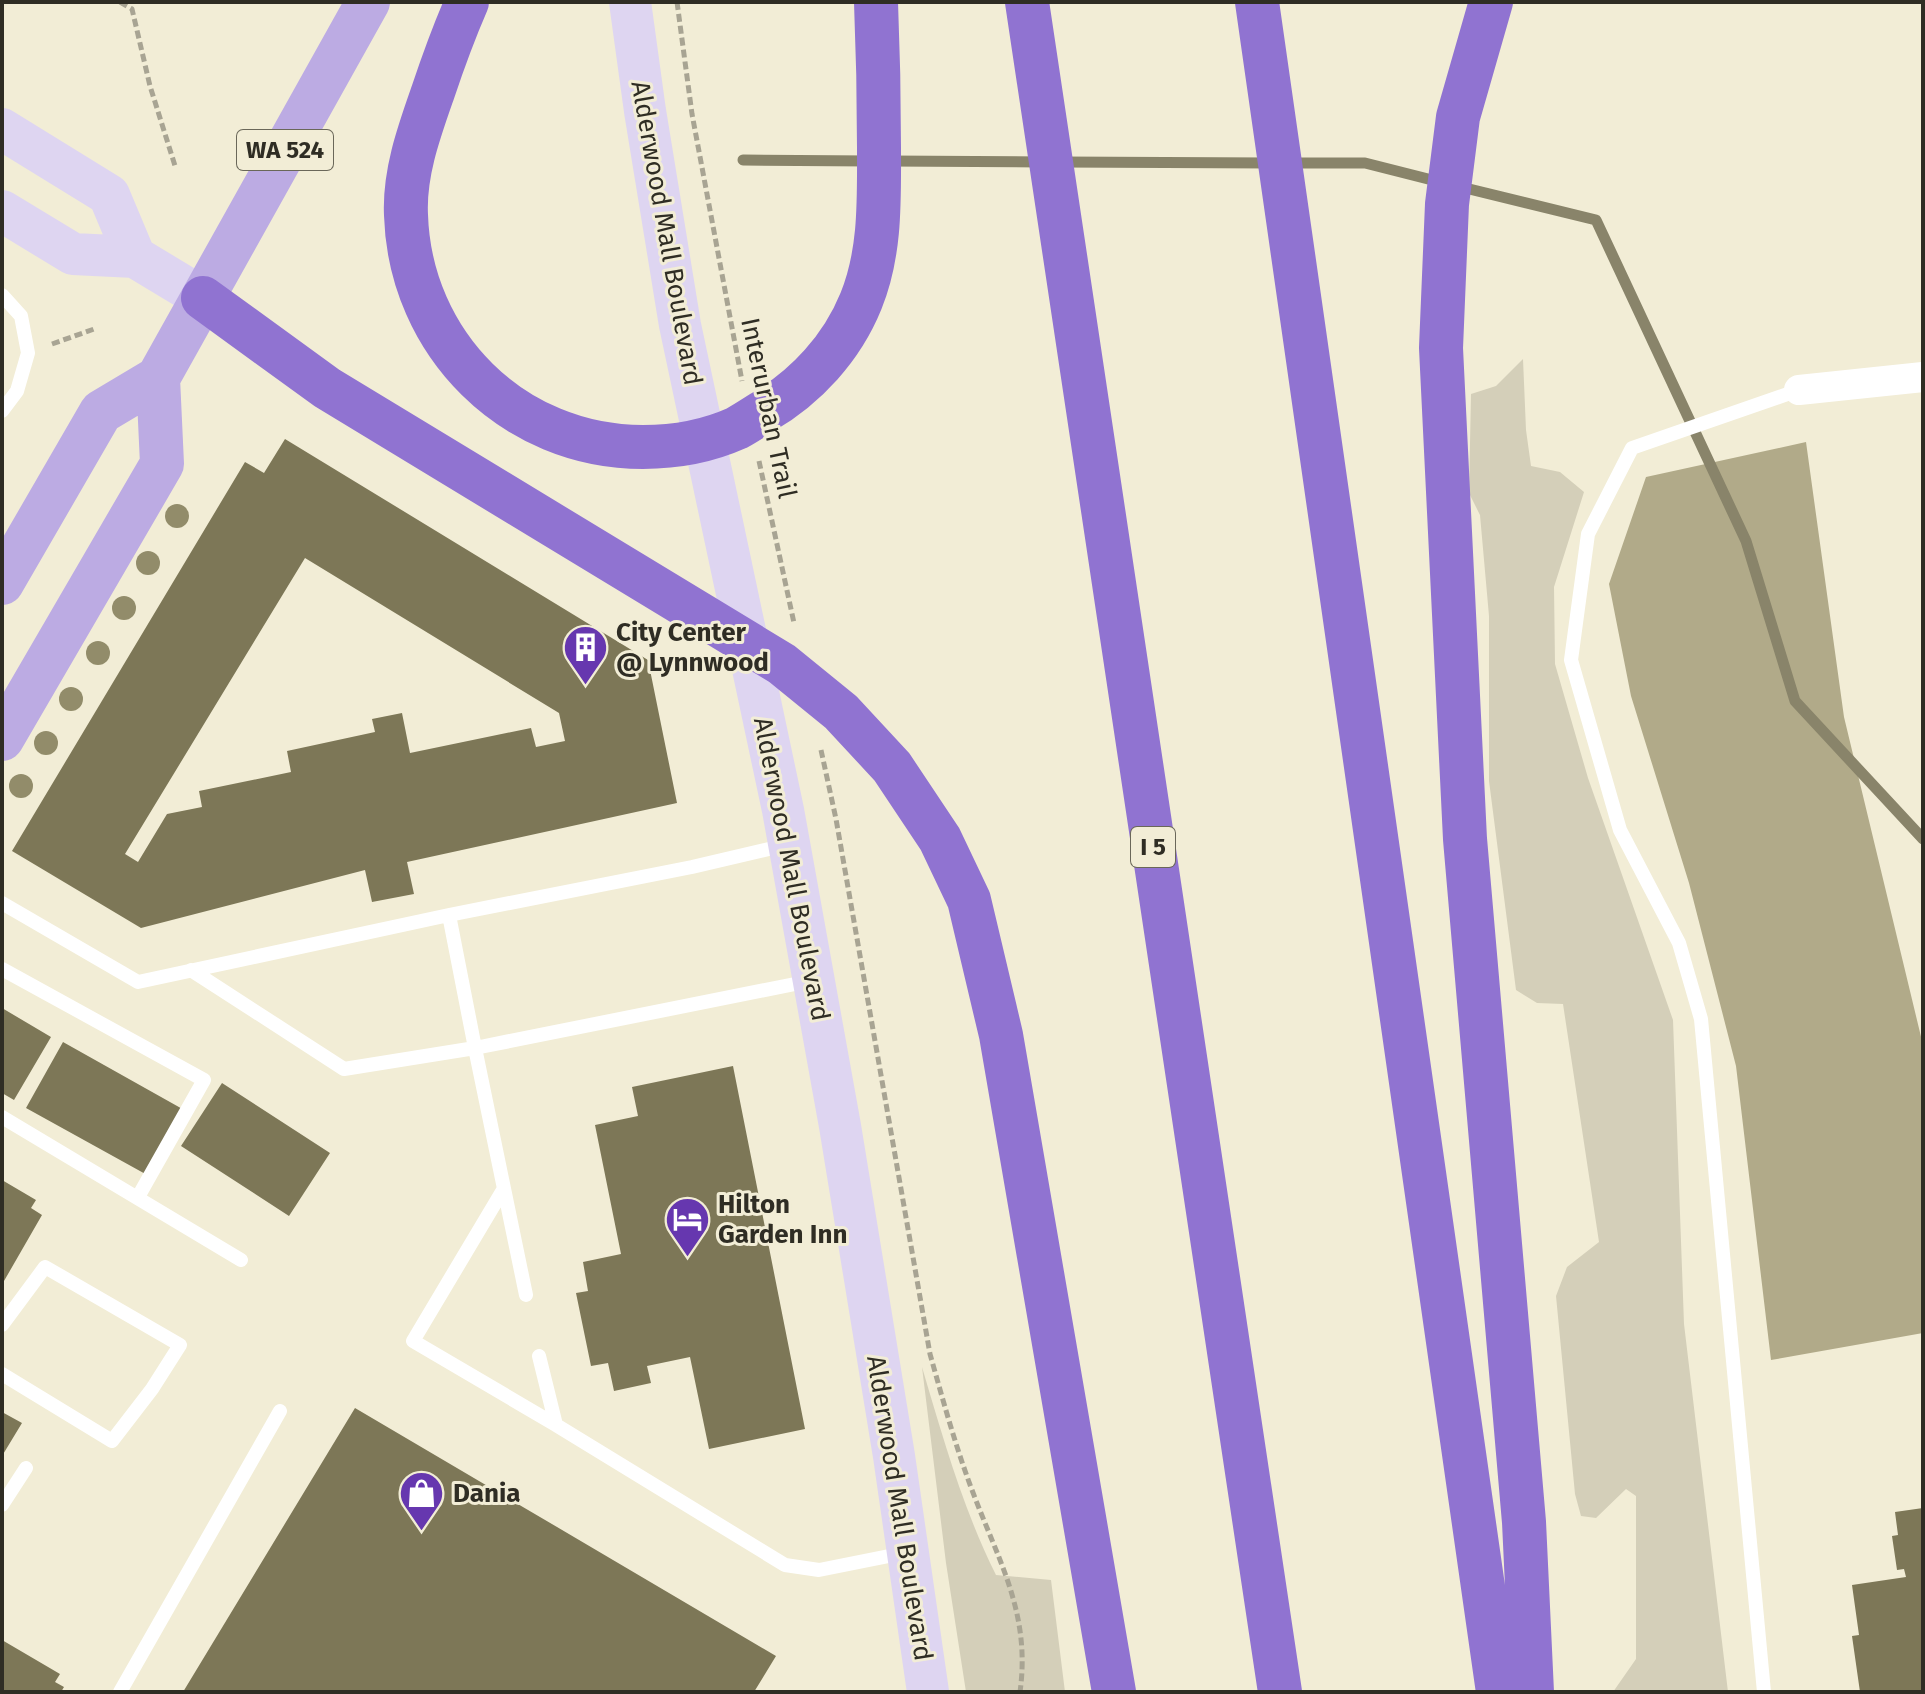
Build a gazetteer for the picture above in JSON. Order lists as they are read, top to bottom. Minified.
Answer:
{"streets":{"highway":["I 5"],"main road":["WA 524","Alderwood Mall Boulevard"],"path":["Interurban Trail"]},"places":{"building":["City Center @ Lynnwood"],"hotel":["Hilton Garden Inn"],"shop":["Dania"]}}
